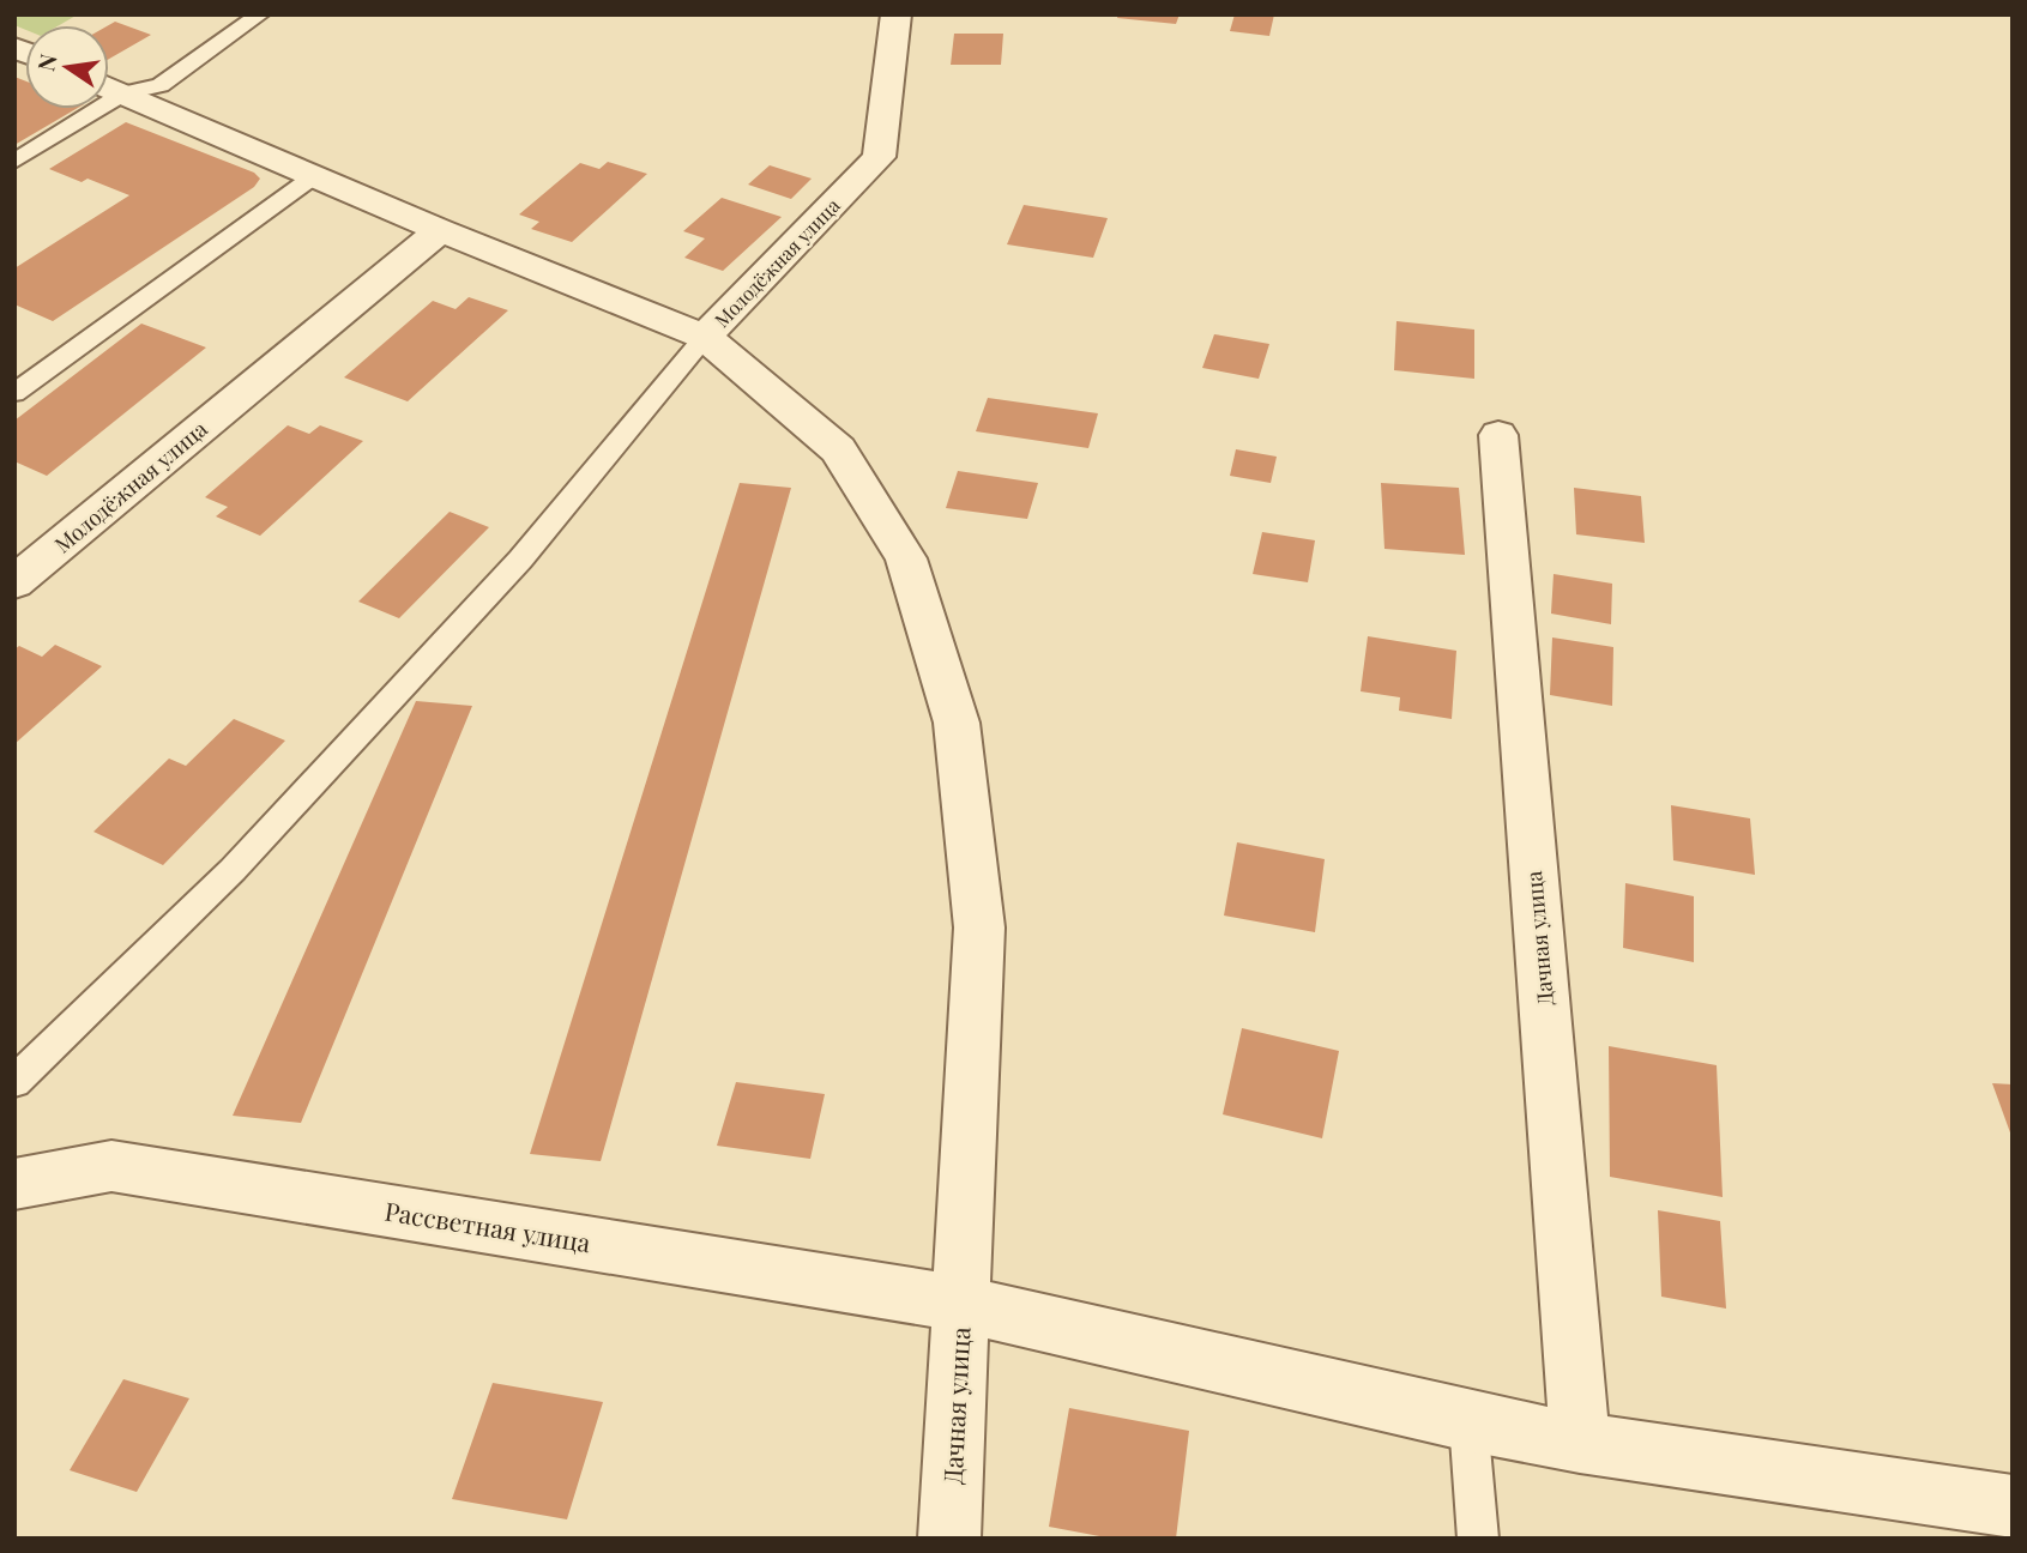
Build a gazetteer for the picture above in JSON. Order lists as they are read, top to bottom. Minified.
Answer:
{"streets":{"street":["Молодёжная улица","Дачная улица","Рассветная улица"]},"crossings":[["Дачная улица","Рассветная улица"]],"north":"left"}
